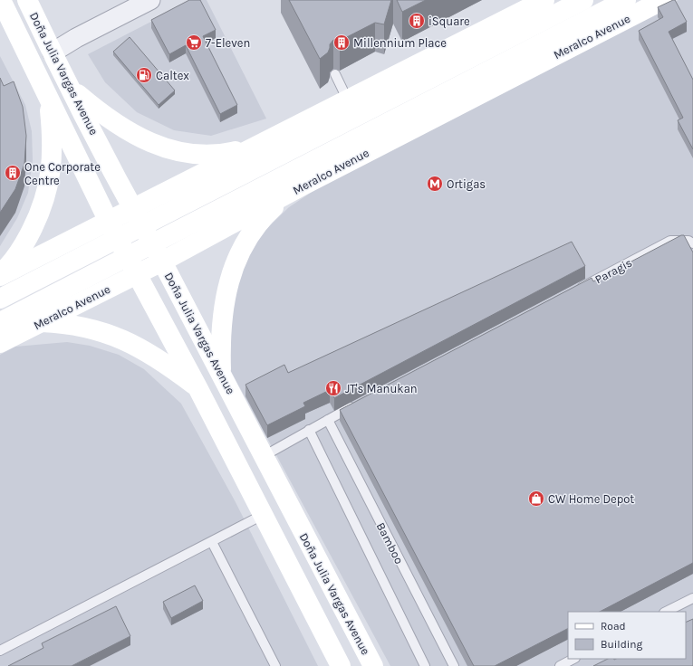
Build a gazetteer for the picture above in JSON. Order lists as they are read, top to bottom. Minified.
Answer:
{"streets":{"main road":["Meralco Avenue","Doña Julia Vargas Avenue"],"lane":["Paragis","Bamboo"]},"crossings":[["Meralco Avenue","Doña Julia Vargas Avenue"]],"places":{"building":["iSquare","Millennium Place","One Corporate Centre"],"supermarket":["7-Eleven"],"fuel station":["Caltex"],"metro station":["Ortigas"],"restaurant":["JT's Manukan"],"shop":["CW Home Depot"]},"legend":["Road","Building"]}
